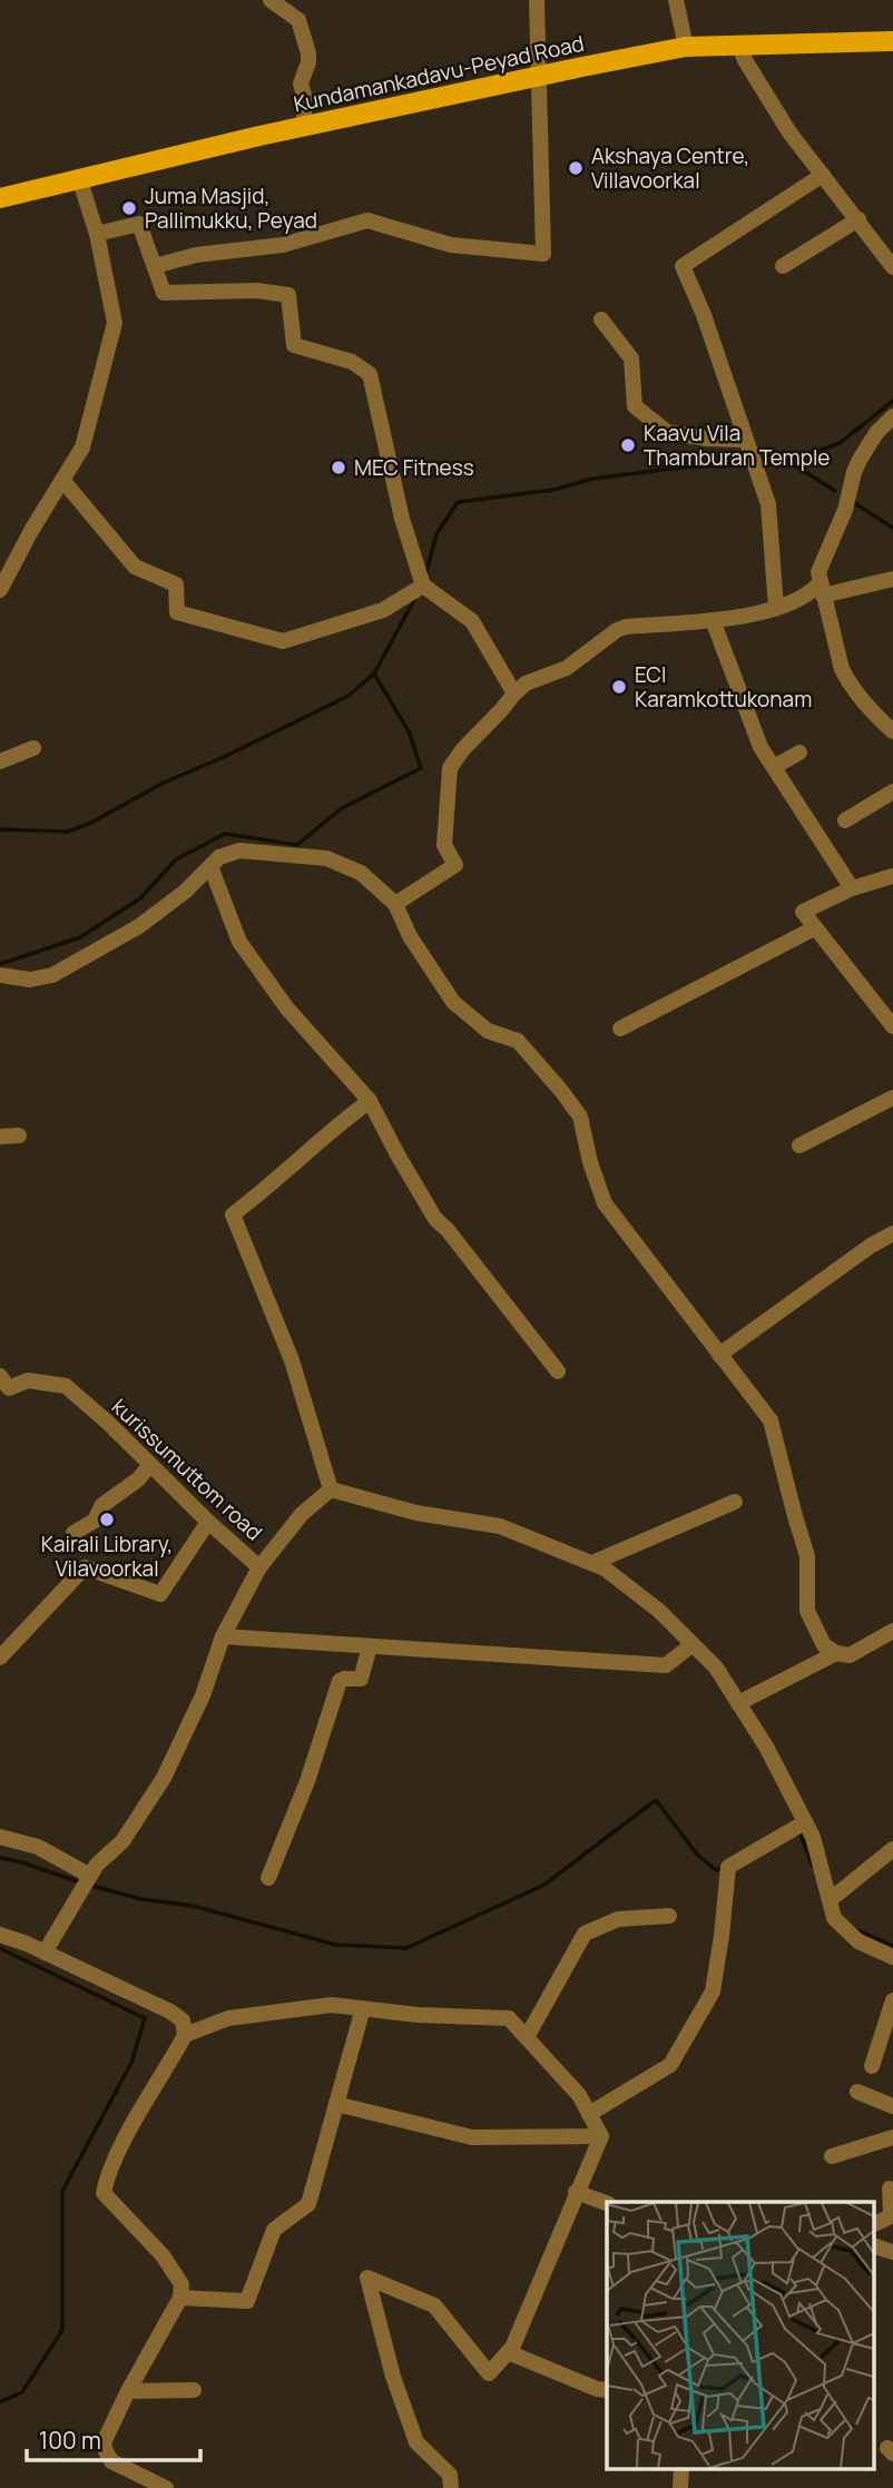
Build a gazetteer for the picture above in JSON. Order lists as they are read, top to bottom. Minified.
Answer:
{"streets":{"main road":["Kundamankadavu-Peyad Road"],"street":["kurissumuttom road"]},"places":["Akshaya Centre, Villavoorkal","Juma Masjid, Pallimukku, Peyad","Kaavu Vila Thamburan Temple","MEC Fitness","ECI Karamkottukonam","Kairali Library, Vilavoorkal"],"scale_bar":"100 m"}
